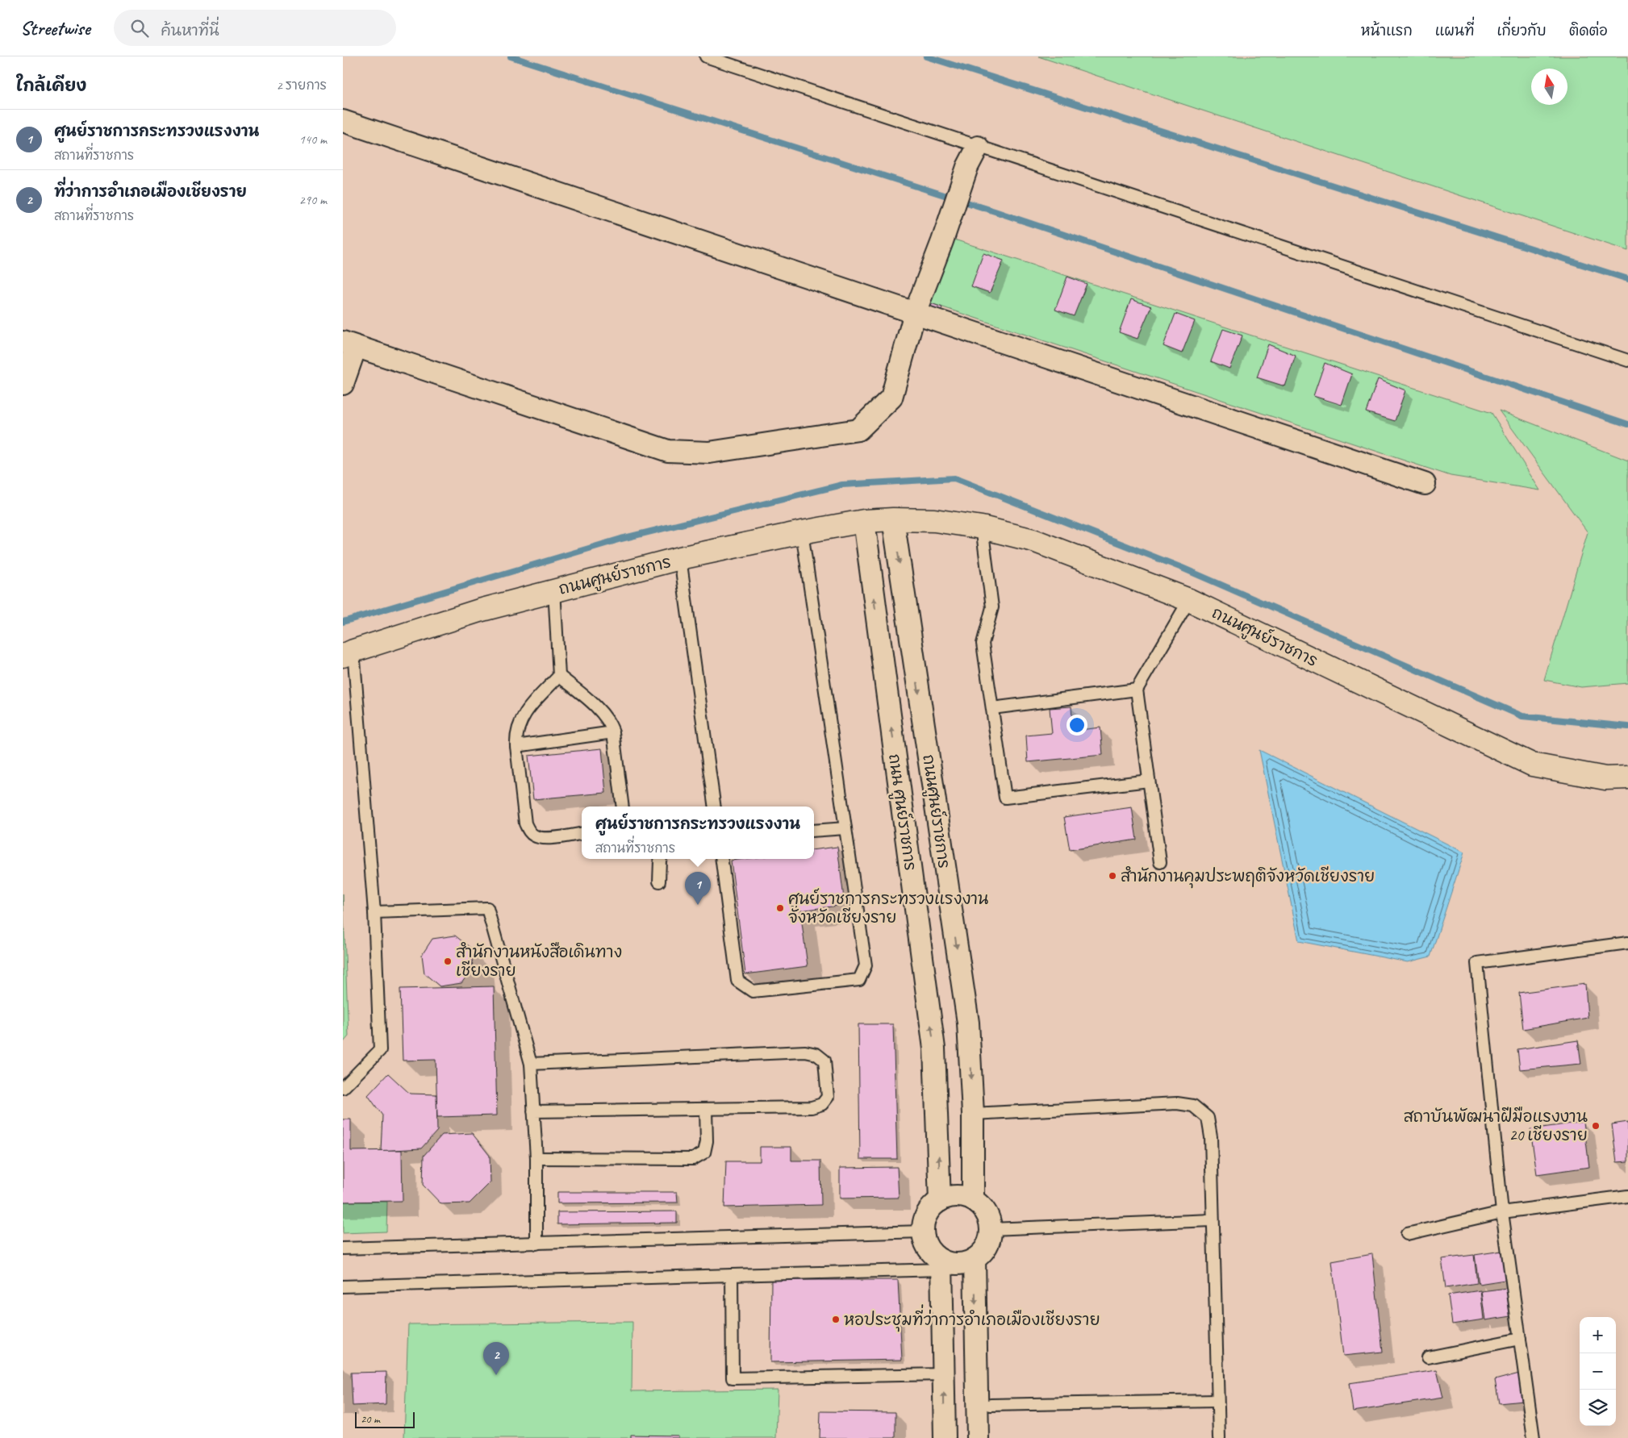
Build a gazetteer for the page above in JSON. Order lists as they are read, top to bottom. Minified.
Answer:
{"streets":{"street":["ถนนศูนย์ราชการ","ถนน ศูนย์ราชการ"]},"crossings":[["ถนนศูนย์ราชการ","ถนน ศูนย์ราชการ"]],"one_way":["ถนน ศูนย์ราชการ"],"places":["สำนักงานคุมประพฤติจังหวัดเชียงราย","ศูนย์ราชการกระทรวงแรงงาน จังหวัดเชียงราย","สำนักงานหนังสือเดินทาง เชียงราย","สถาบันพัฒนาฝีมือแรงงาน 20 เชียงราย","หอประชุมที่ว่าการอำเภอเมืองเชียงราย"],"scale_bar":"20 m","north":"top","page":{"header":"Streetwise","search":"ค้นหาที่นี่","nav":["หน้าแรก","แผนที่","เกี่ยวกับ","ติดต่อ"],"heading":["ใกล้เคียง","2 รายการ"],"list":[{"mark":"1","name":"ศูนย์ราชการกระทรวงแรงงาน","note":"สถานที่ราชการ","value":"140 m"},{"mark":"2","name":"ที่ว่าการอำเภอเมืองเชียงราย","note":"สถานที่ราชการ","value":"290 m"}],"popup":["ศูนย์ราชการกระทรวงแรงงาน","สถานที่ราชการ"],"pins":["1","2"],"map_buttons":["+","−"],"scale":"20 m"}}
